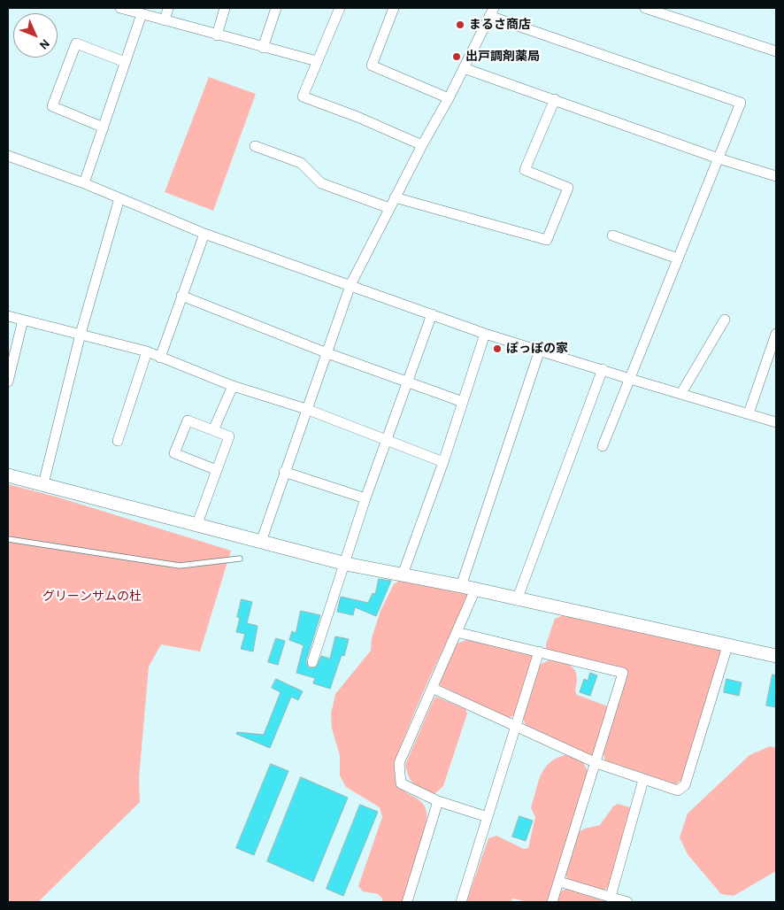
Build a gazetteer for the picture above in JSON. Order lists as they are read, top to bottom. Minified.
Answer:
{"parks":["グリーンサムの杜"],"places":["まるさ商店","出戸調剤薬局","ぽっぽの家"],"north":"bottom right"}
